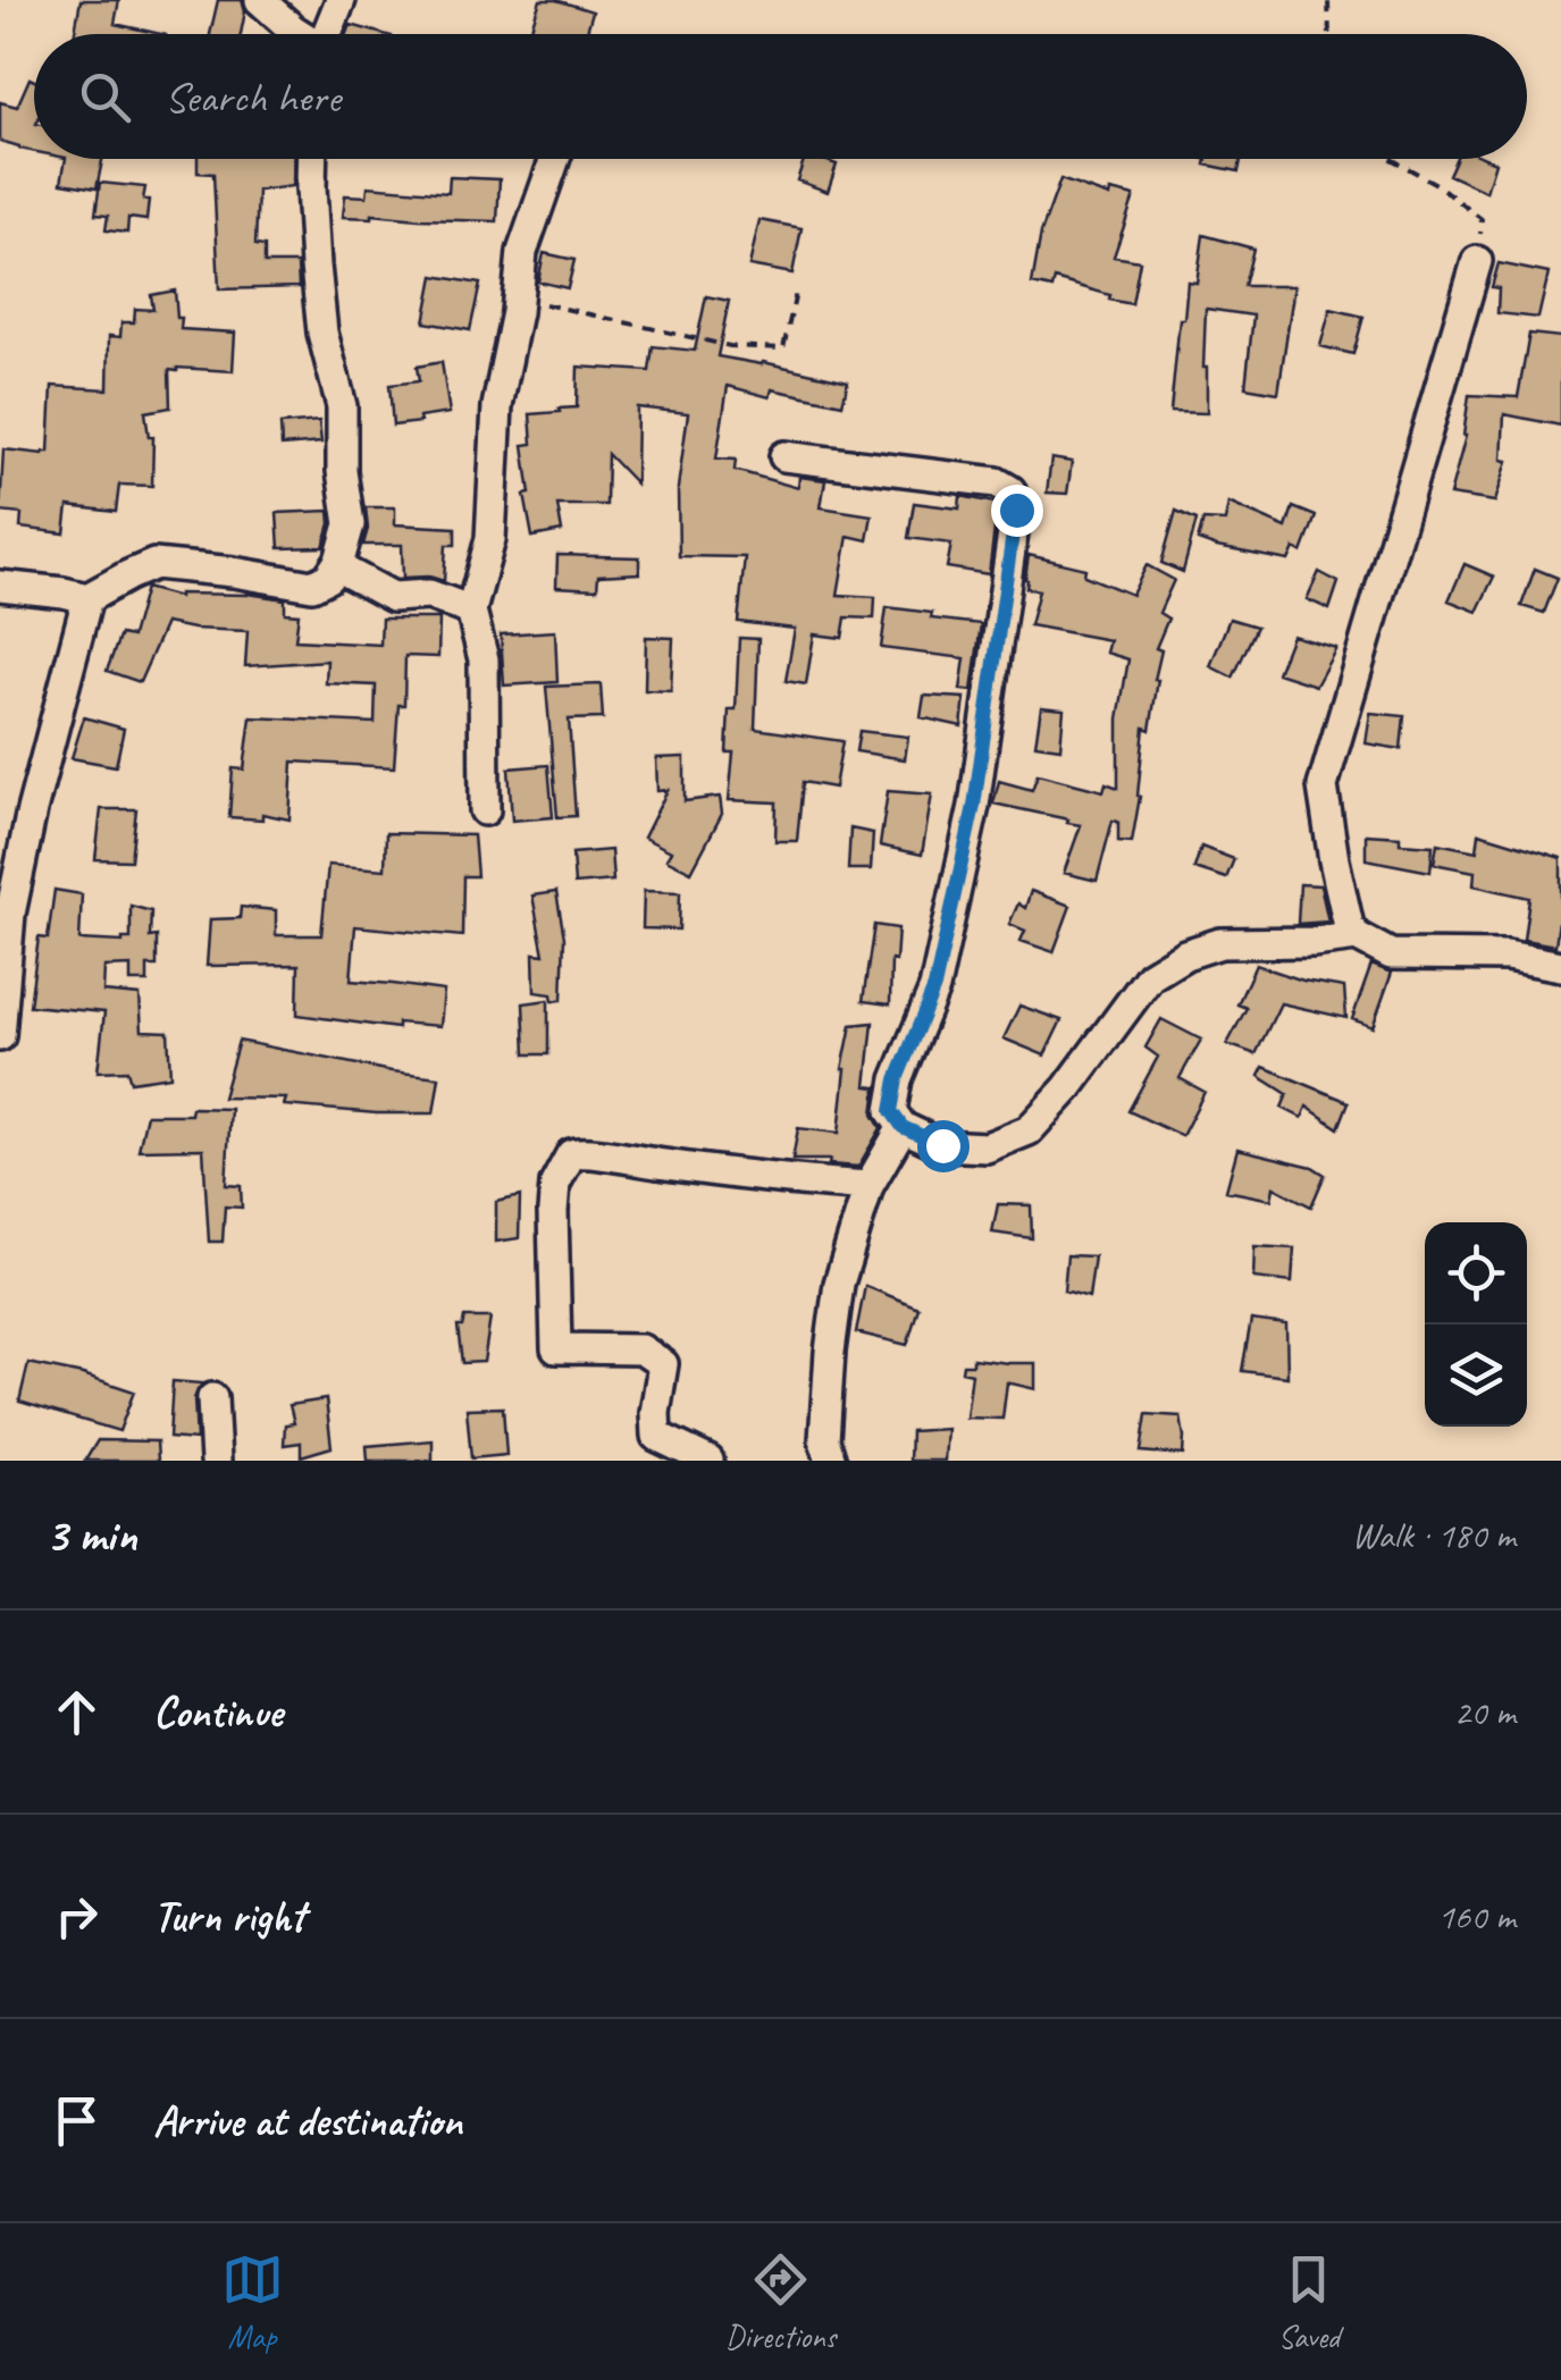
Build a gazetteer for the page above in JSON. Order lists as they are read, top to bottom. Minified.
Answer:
{"page":{"search":"Search here","heading":["3 min","Walk · 180 m"],"list":[["Continue","20 m"],["Turn right","160 m"],"Arrive at destination"],"nav":["Map","Directions","Saved"]}}
